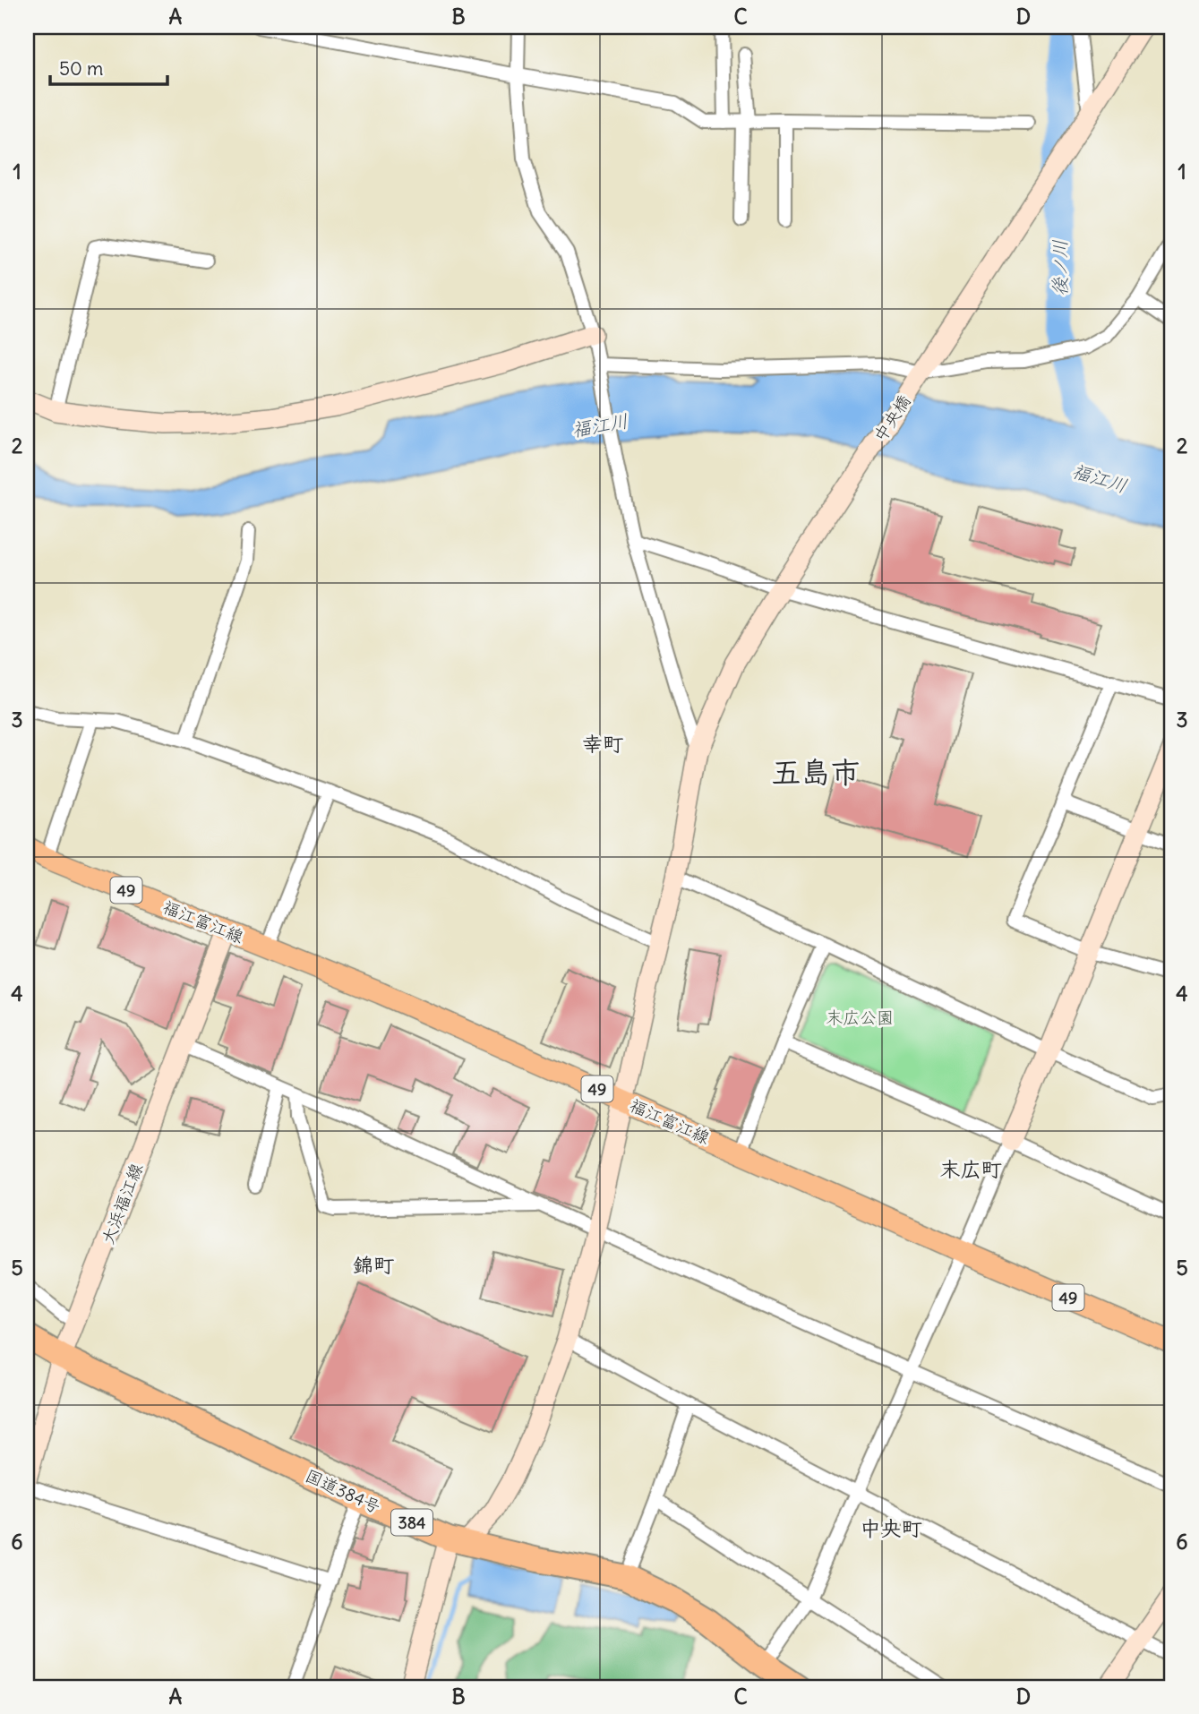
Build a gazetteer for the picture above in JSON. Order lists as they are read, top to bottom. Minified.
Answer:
{"streets":{"highway":["国道384号","384"],"main road":["49","福江富江線"],"street":["中央橋","大浜福江線"]},"crossings":[["中央橋","福江富江線"],["中央橋","国道384号"],["福江富江線","大浜福江線"],["大浜福江線","国道384号"]],"districts":["幸町","五島市","末広町","錦町","中央町"],"water":["後ノ川","福江川"],"parks":["末広公園"],"scale_bar":"50 m","grid":{"columns":["A","B","C","D"],"rows":["1","2","3","4","5","6"]}}
